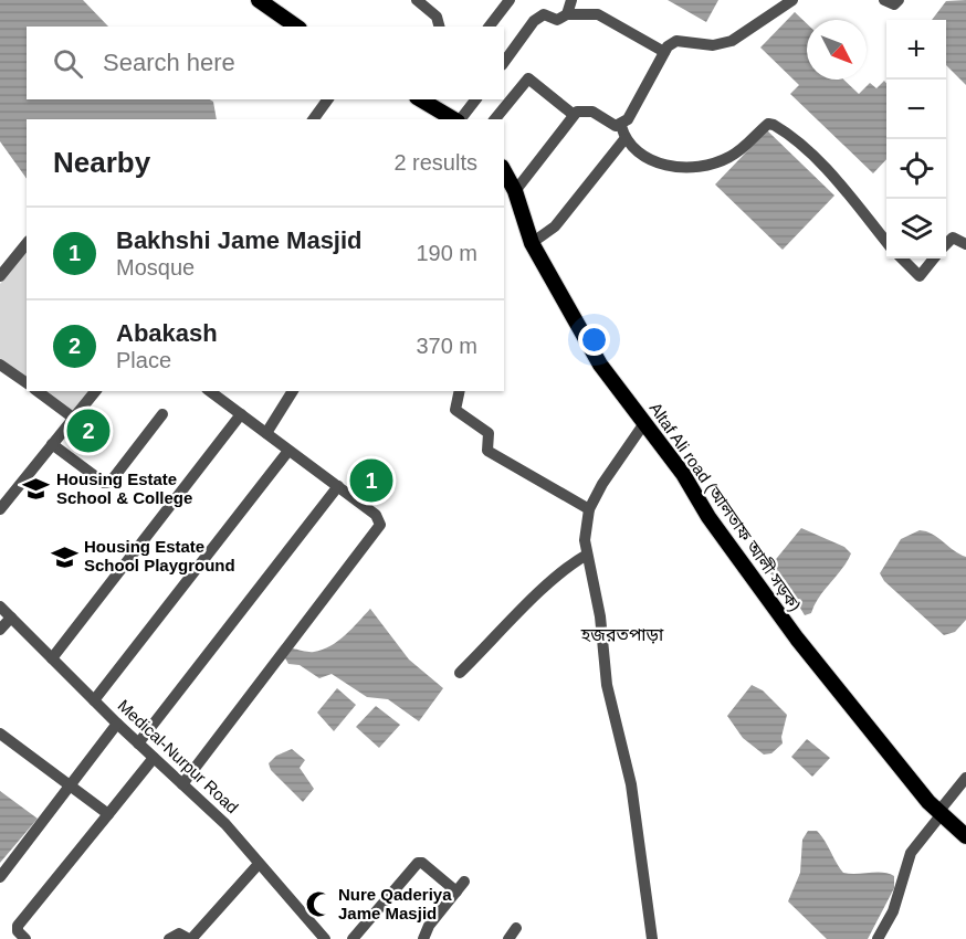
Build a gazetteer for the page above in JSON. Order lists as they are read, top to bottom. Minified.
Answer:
{"streets":{"main road":["Altaf Ali road (আলতাফ আলী সড়ক)"],"street":["Medical-Nurpur Road"]},"districts":["হজরতপাড়া"],"places":{"school or university":["Housing Estate School & College","Housing Estate School Playground"],"mosque":["Nure Qaderiya Jame Masjid"]},"north":"bottom right","page":{"map_buttons":["+","−"],"search":"Search here","heading":["Nearby","2 results"],"list":[{"mark":"1","name":"Bakhshi Jame Masjid","note":"Mosque","value":"190 m"},{"mark":"2","name":"Abakash","note":"Place","value":"370 m"}],"pins":["2","1"]}}
